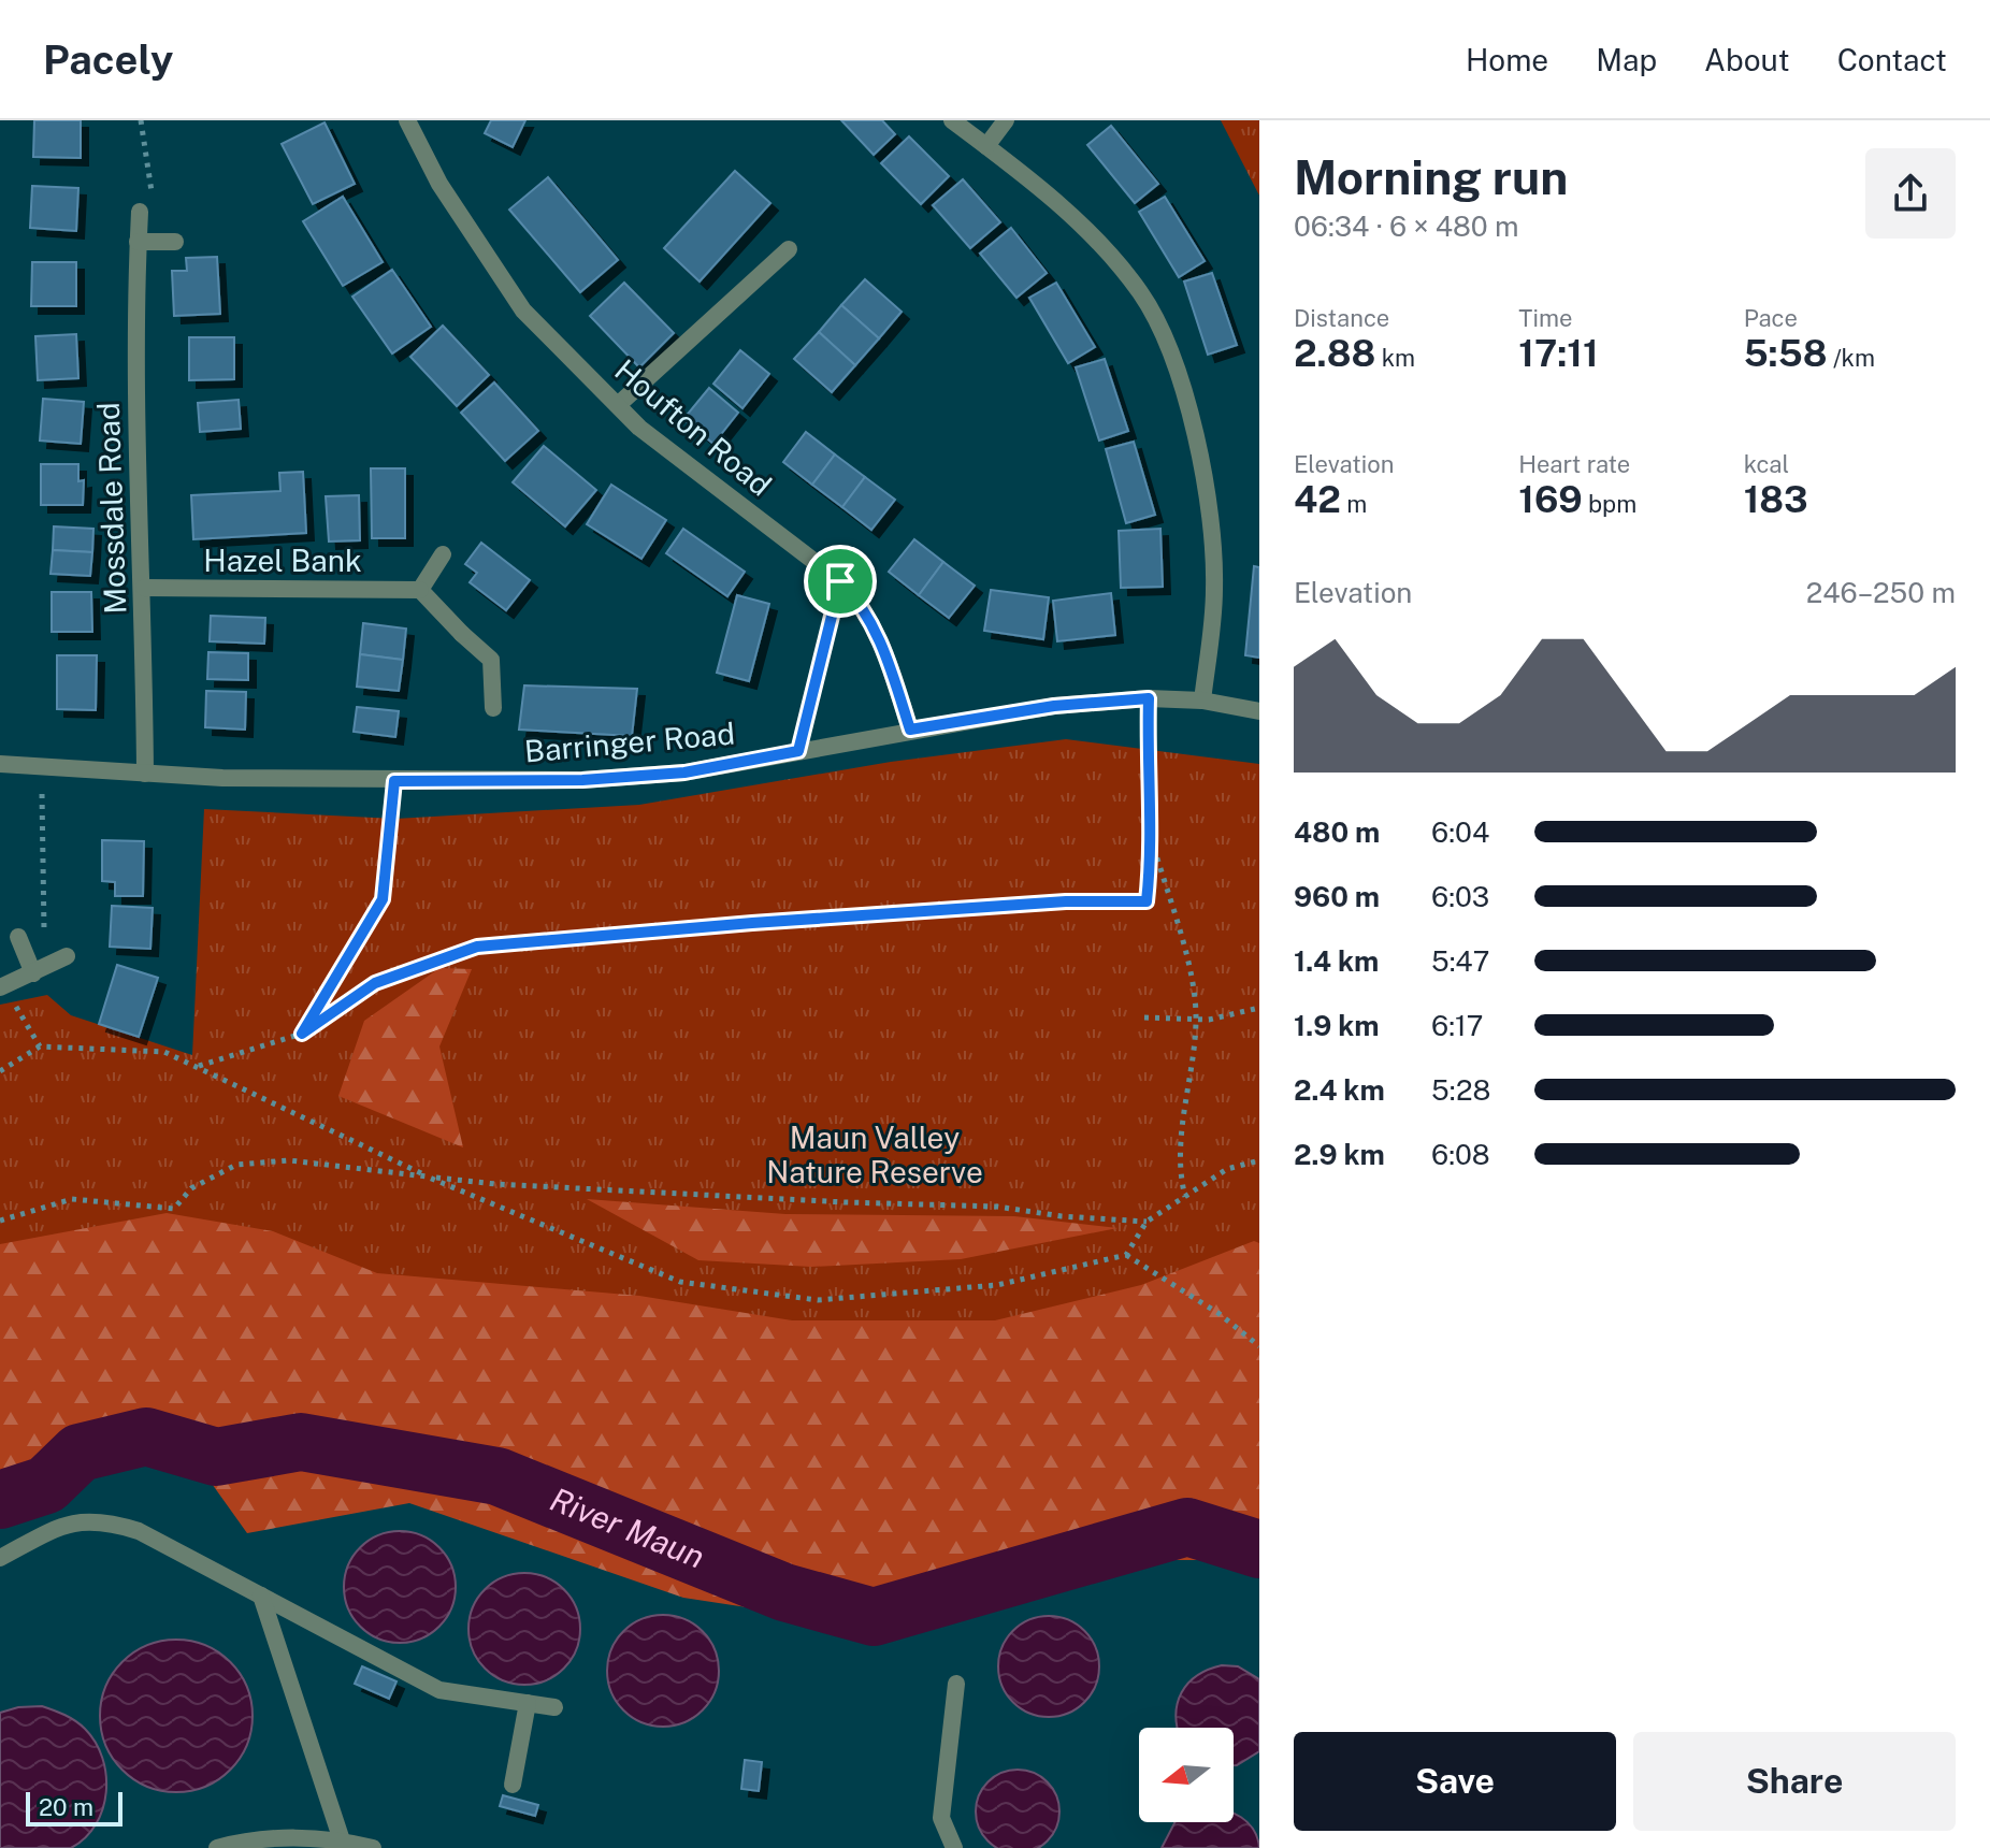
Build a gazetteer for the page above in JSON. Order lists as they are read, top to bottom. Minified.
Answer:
{"streets":{"street":["Houfton Road","Mossdale Road","Hazel Bank","Barringer Road"]},"crossings":[["Houfton Road","Barringer Road"],["Mossdale Road","Hazel Bank"],["Mossdale Road","Barringer Road"]],"water":["River Maun"],"parks":["Maun Valley Nature Reserve"],"scale_bar":"20 m","north":"left","page":{"header":"Pacely","nav":["Home","Map","About","Contact"],"heading":["Morning run","06:34 · 6 × 480 m"],"stats":[["Distance","2.88 km"],["Time","17:11"],["Pace","5:58 /km"],["Elevation","42 m"],["Heart rate","169 bpm"],["kcal","183"]],"chart":["Elevation","246–250 m"],"list":[{"name":"480 m","note":"6:04"},{"name":"960 m","note":"6:03"},{"name":"1.4 km","note":"5:47"},{"name":"1.9 km","note":"6:17"},{"name":"2.4 km","note":"5:28"},{"name":"2.9 km","note":"6:08"}],"buttons":["Save","Share"],"scale":"20 m"}}
